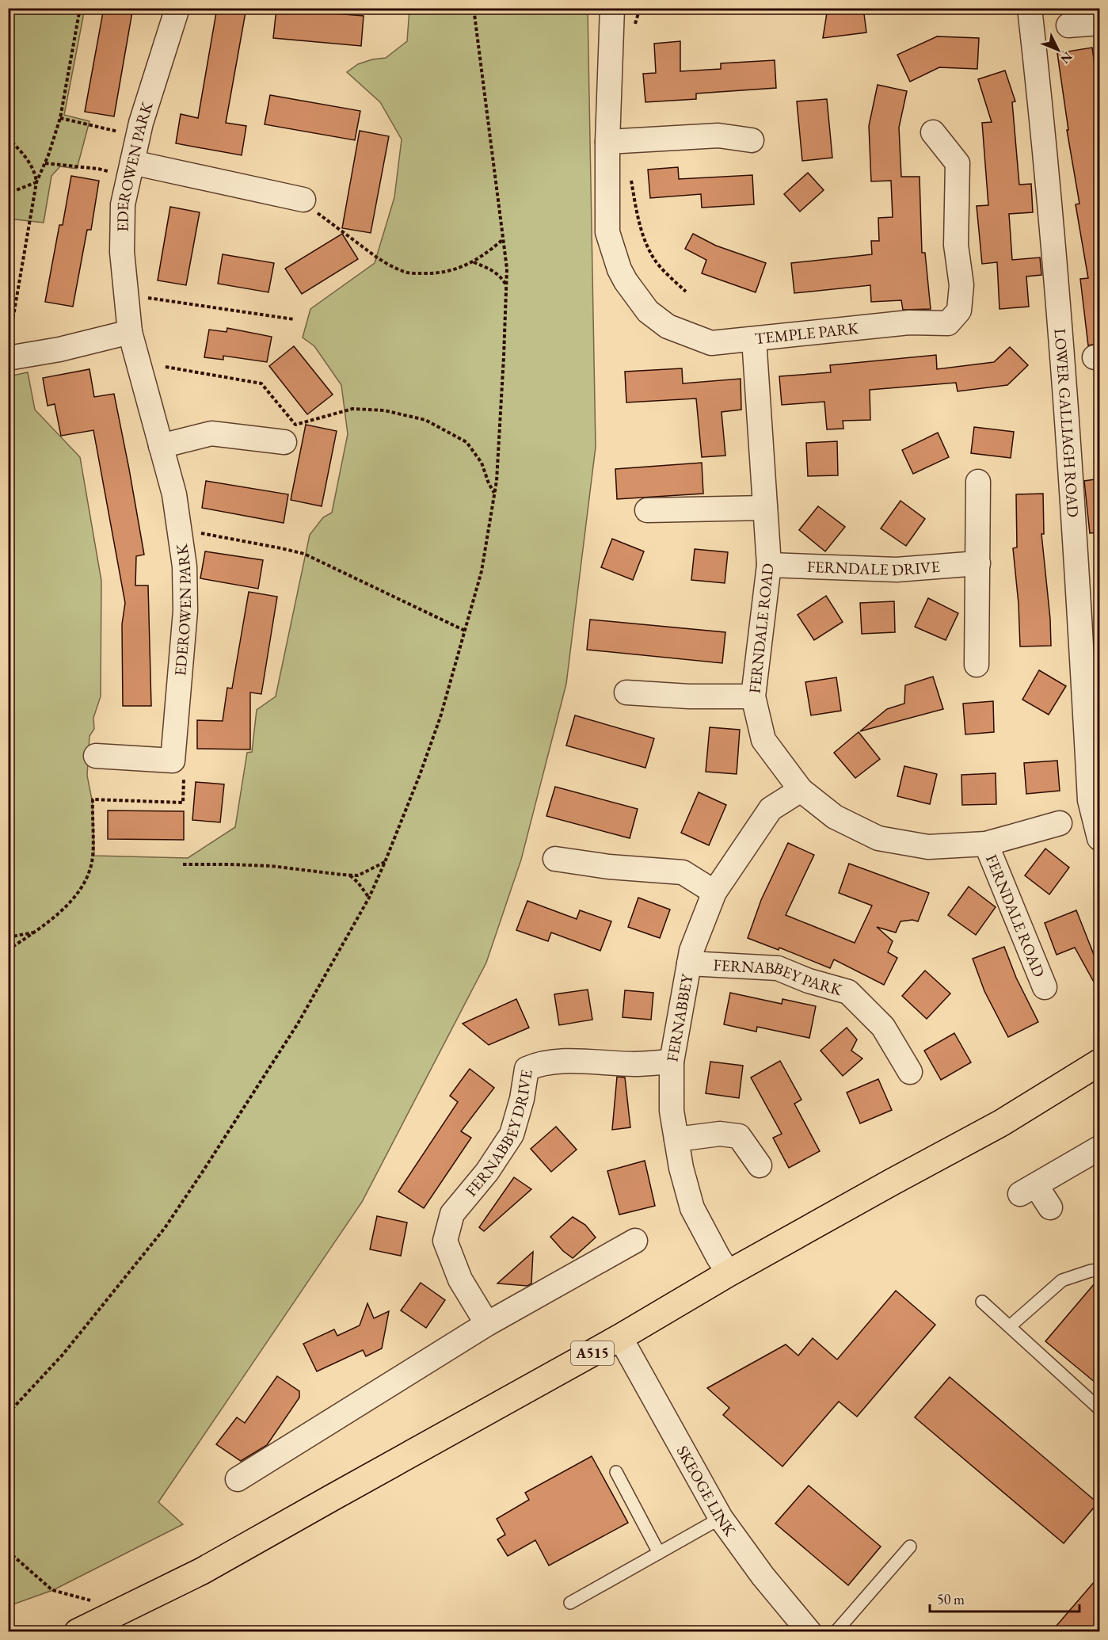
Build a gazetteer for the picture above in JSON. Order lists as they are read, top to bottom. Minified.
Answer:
{"streets":{"highway":["A515"],"street":["EDEROWEN PARK","TEMPLE PARK","LOWER GALLIAGH ROAD","FERNDALE DRIVE","FERNDALE ROAD","FERNABBEY PARK","FERNABBEY","FERNABBEY DRIVE","SKEOGE LINK"]},"crossings":[["TEMPLE PARK","FERNDALE ROAD"],["FERNDALE DRIVE","FERNDALE ROAD"],["FERNDALE ROAD","FERNABBEY"],["FERNABBEY PARK","FERNABBEY"],["FERNABBEY","FERNABBEY DRIVE"],["FERNABBEY","A515"],["A515","SKEOGE LINK"]],"scale_bar":"50 m","north":"bottom right"}
